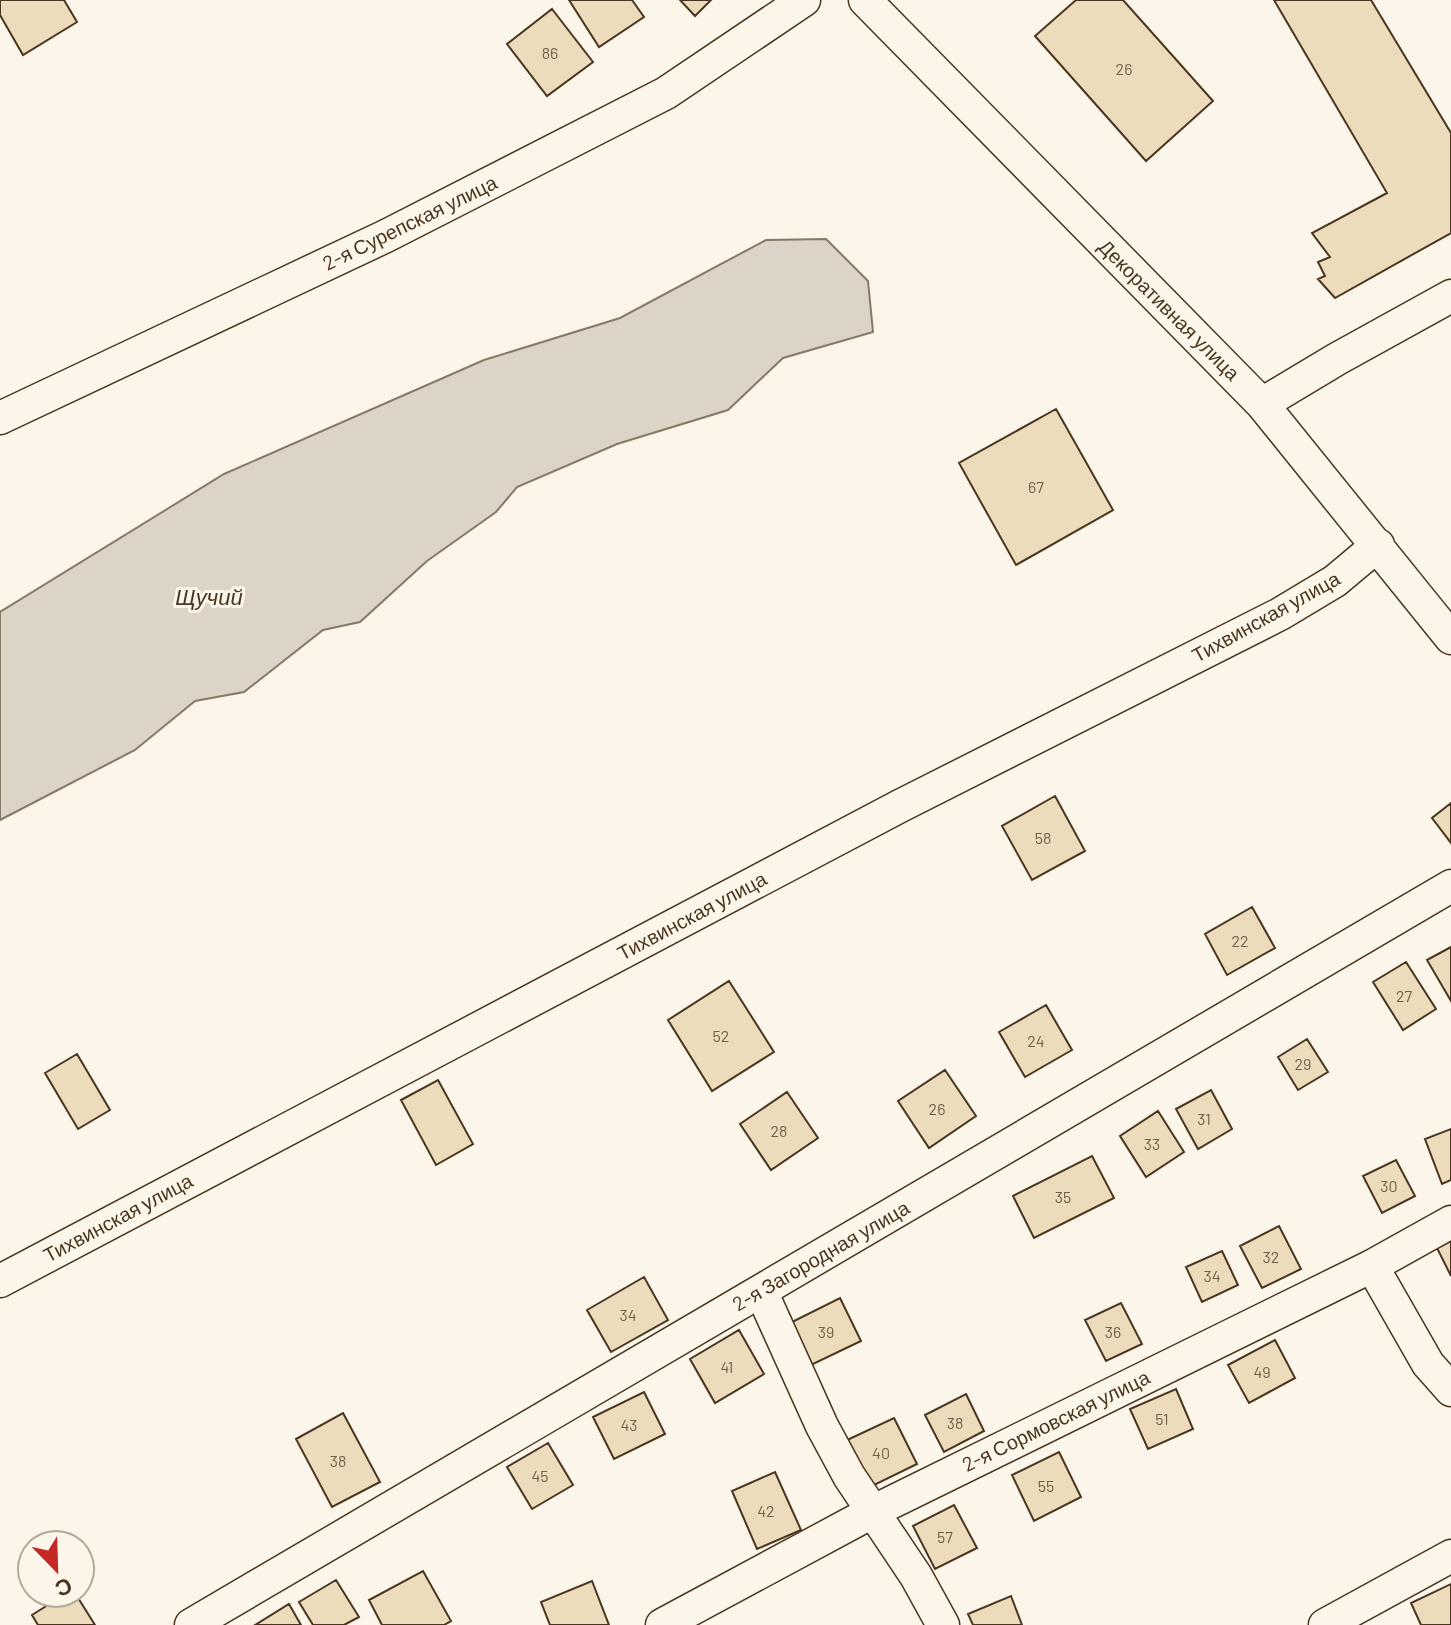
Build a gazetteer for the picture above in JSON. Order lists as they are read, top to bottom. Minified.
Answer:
{"streets":{"street":["2-я Сурепская улица","Декоративная улица","Тихвинская улица","2-я Загородная улица","2-я Сормовская улица"]},"crossings":[["Декоративная улица","Тихвинская улица"]],"water":["Щучий"],"house_numbers":["86","26","67","58","22","27","52","24","29","26","31","28","33","30","35","32","34","34","39","36","41","49","51","38","43","40","38","45","55","42","57"],"north":"bottom right"}
